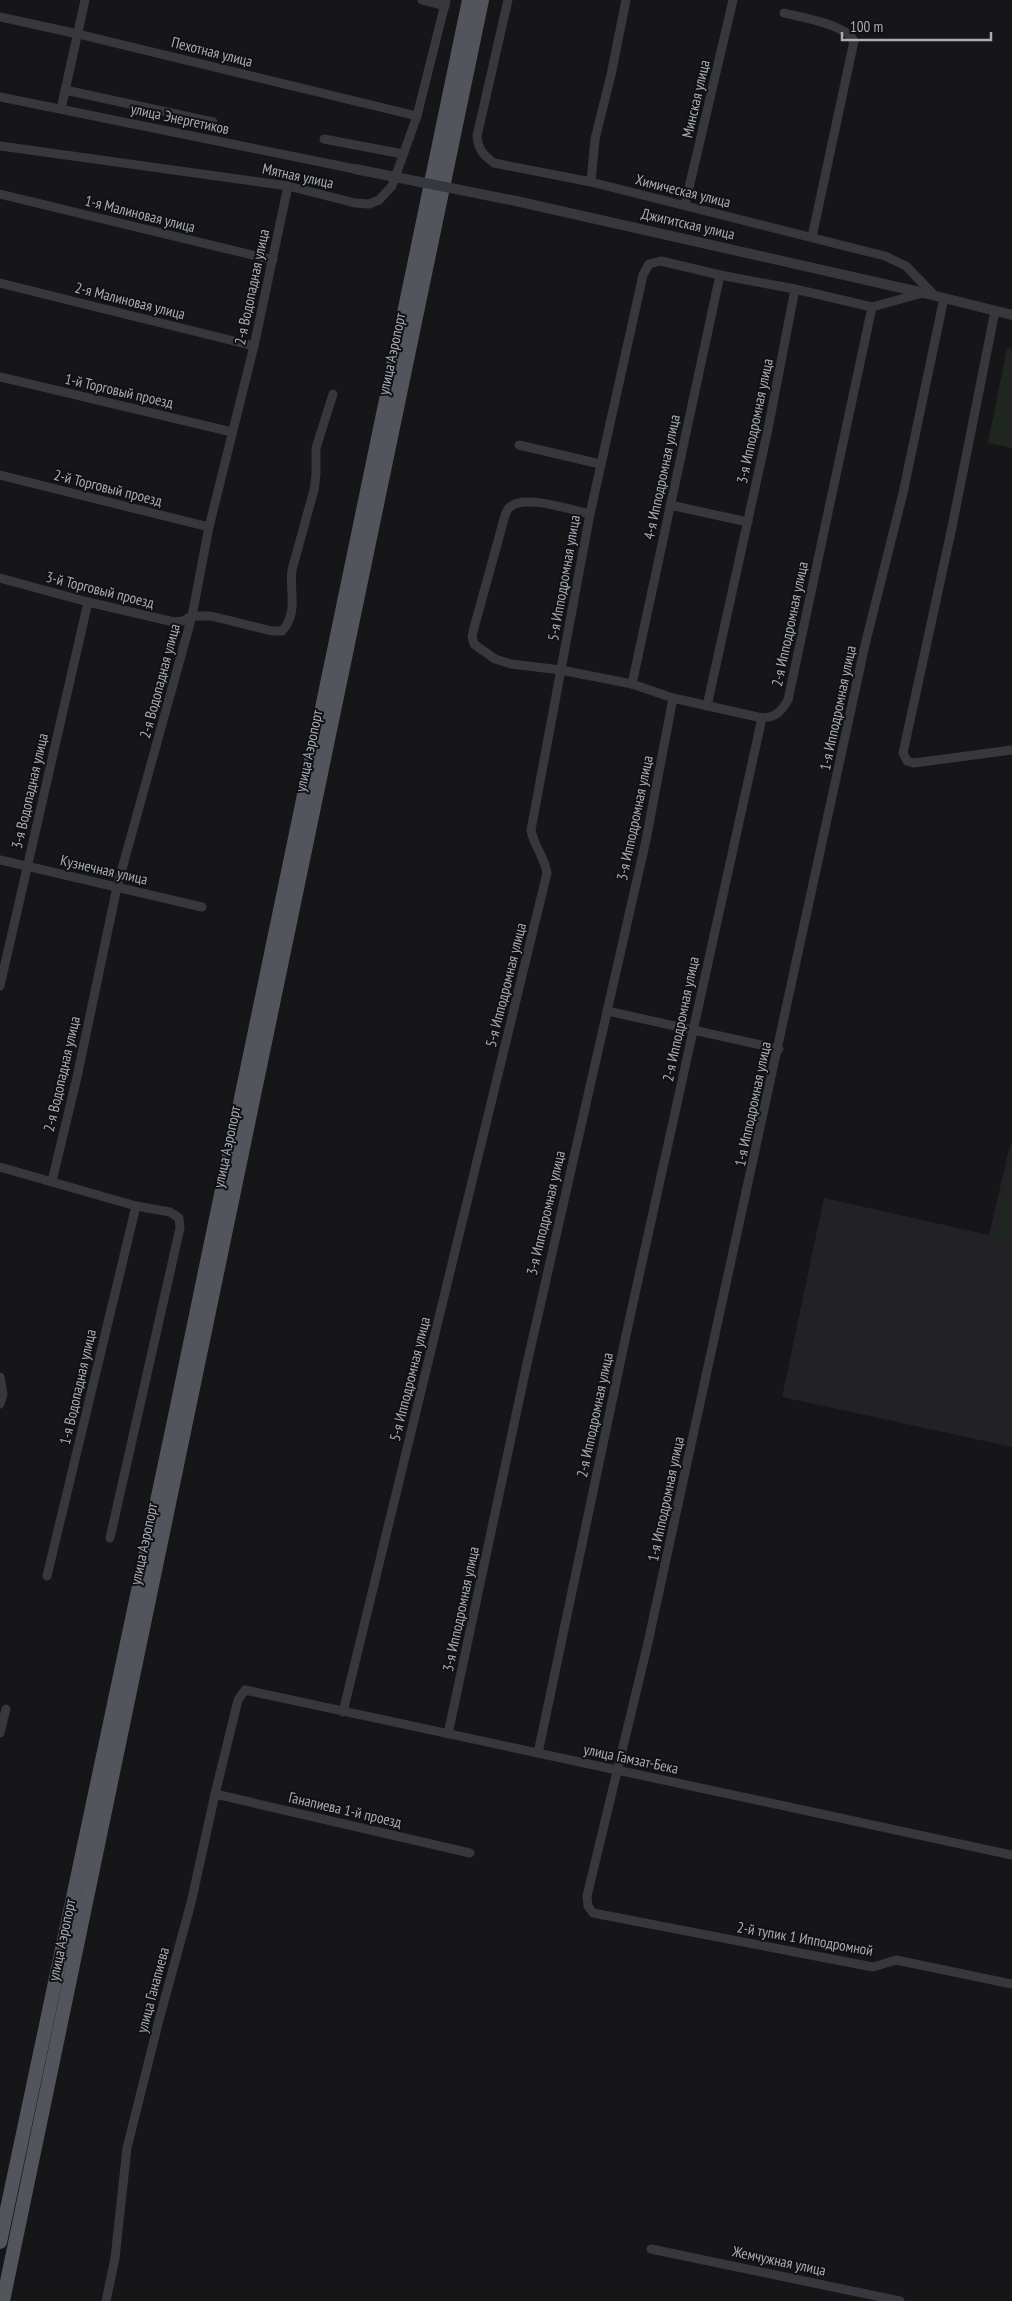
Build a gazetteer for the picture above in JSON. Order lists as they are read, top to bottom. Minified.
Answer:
{"streets":{"main road":["улица Аэропорт"],"street":["Пехотная улица","Минская улица","улица Энергетиков","Мятная улица","Химическая улица","1-я Малиновая улица","Джигитская улица","2-я Водопадная улица","2-я Малиновая улица","1-й Торговый проезд","3-я Ипподромная улица","4-я Ипподромная улица","2-й Торговый проезд","5-я Ипподромная улица","3-й Торговый проезд","2-я Ипподромная улица","1-я Ипподромная улица","3-я Водопадная улица","Кузнечная улица","1-я Водопадная улица","улица Гамзат-Бека","Ганапиева 1-й проезд","2-й тупик 1 Ипподромной","улица Ганапиева","Жемчужная улица"]},"crossings":[["Пехотная улица","Мятная улица"],["Минская улица","Химическая улица"],["улица Энергетиков","Джигитская улица"],["Мятная улица","2-я Водопадная улица"],["Химическая улица","Джигитская улица"],["Химическая улица","1-я Ипподромная улица"],["1-я Малиновая улица","2-я Водопадная улица"],["Джигитская улица","1-я Ипподромная улица"],["2-я Водопадная улица","2-я Малиновая улица"],["2-я Водопадная улица","1-й Торговый проезд"],["2-я Водопадная улица","2-й Торговый проезд"],["2-я Водопадная улица","3-й Торговый проезд"],["2-я Водопадная улица","Кузнечная улица"],["3-я Ипподромная улица","улица Гамзат-Бека"],["4-я Ипподромная улица","5-я Ипподромная улица"],["5-я Ипподромная улица","улица Гамзат-Бека"],["3-й Торговый проезд","3-я Водопадная улица"],["2-я Ипподромная улица","улица Гамзат-Бека"],["1-я Ипподромная улица","улица Гамзат-Бека"],["1-я Ипподромная улица","2-й тупик 1 Ипподромной"],["3-я Водопадная улица","Кузнечная улица"],["улица Гамзат-Бека","улица Ганапиева"],["Ганапиева 1-й проезд","улица Ганапиева"]],"scale_bar":"100 m"}
